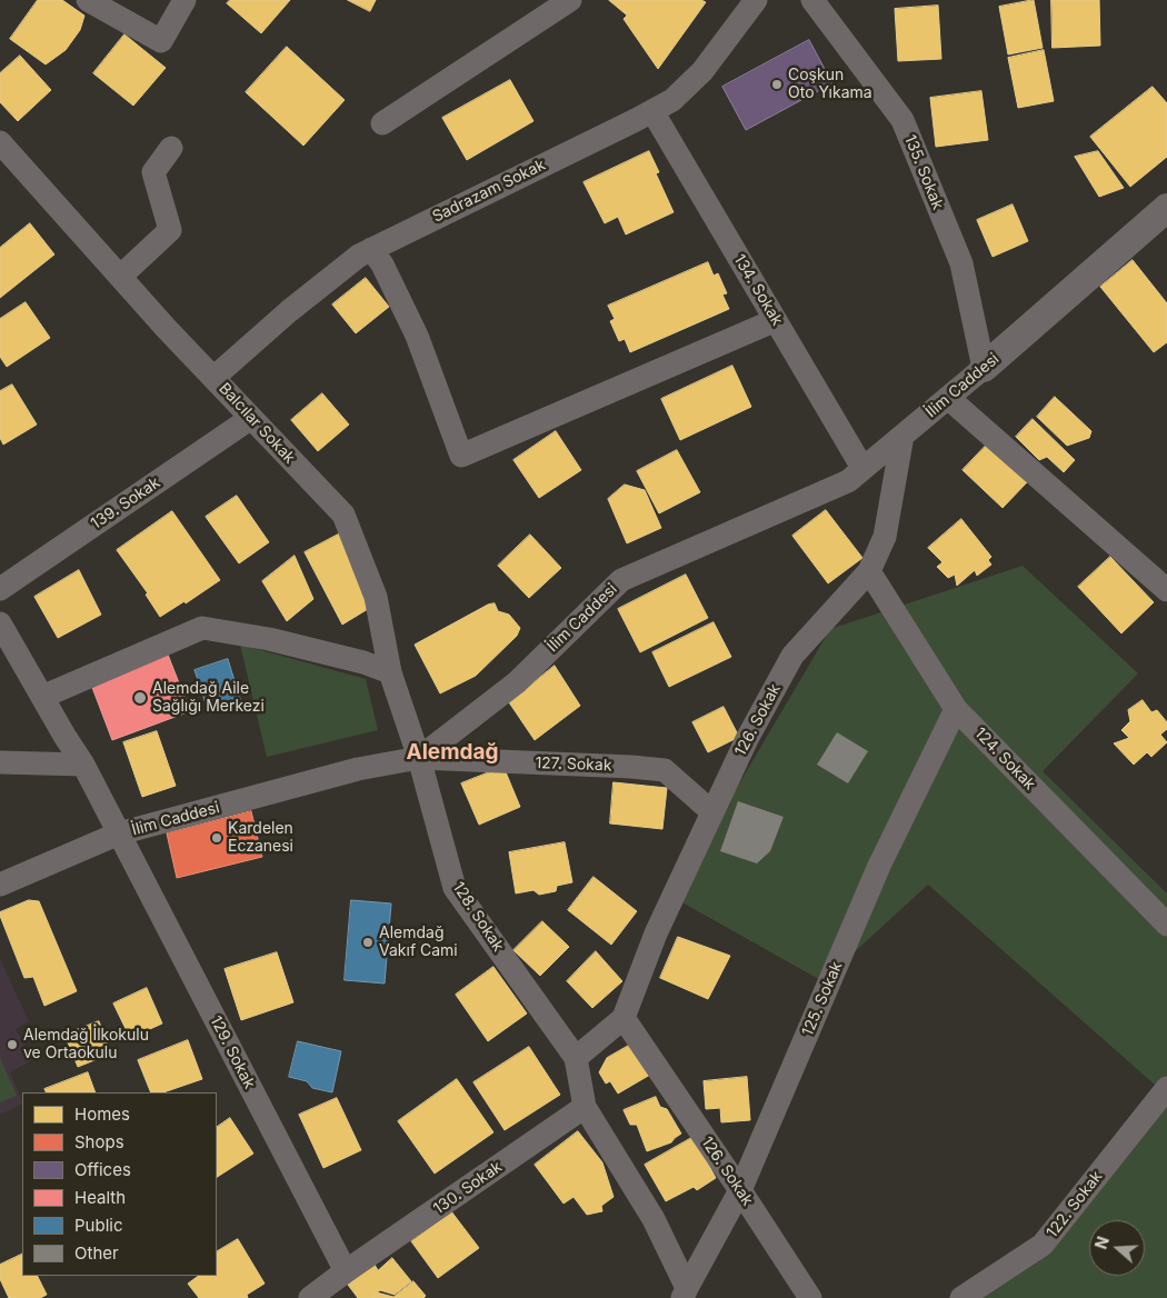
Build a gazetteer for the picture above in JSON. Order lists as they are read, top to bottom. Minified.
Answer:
{"streets":{"street":["135. Sokak","Sadrazam Sokak","134. Sokak","İlim Caddesi","Balcılar Sokak","139. Sokak","126. Sokak","124. Sokak","127. Sokak","128. Sokak","125. Sokak","129. Sokak","130. Sokak","122. Sokak"]},"crossings":[["135. Sokak","İlim Caddesi"],["Sadrazam Sokak","134. Sokak"],["Sadrazam Sokak","Balcılar Sokak"],["134. Sokak","İlim Caddesi"],["İlim Caddesi","Balcılar Sokak"],["İlim Caddesi","126. Sokak"],["İlim Caddesi","127. Sokak"],["İlim Caddesi","128. Sokak"],["İlim Caddesi","129. Sokak"],["Balcılar Sokak","139. Sokak"],["Balcılar Sokak","127. Sokak"],["Balcılar Sokak","128. Sokak"],["126. Sokak","124. Sokak"],["126. Sokak","127. Sokak"],["126. Sokak","128. Sokak"],["126. Sokak","125. Sokak"],["124. Sokak","125. Sokak"],["127. Sokak","128. Sokak"],["129. Sokak","130. Sokak"]],"districts":["Alemdağ"],"places":["Coşkun Oto Yıkama","Alemdağ Aile Sağlığı Merkezi","Kardelen Eczanesi","Alemdağ Vakıf Cami","Alemdağ İlkokulu ve Ortaokulu"],"legend":["Homes","Shops","Offices","Health","Public","Other"],"north":"left"}
